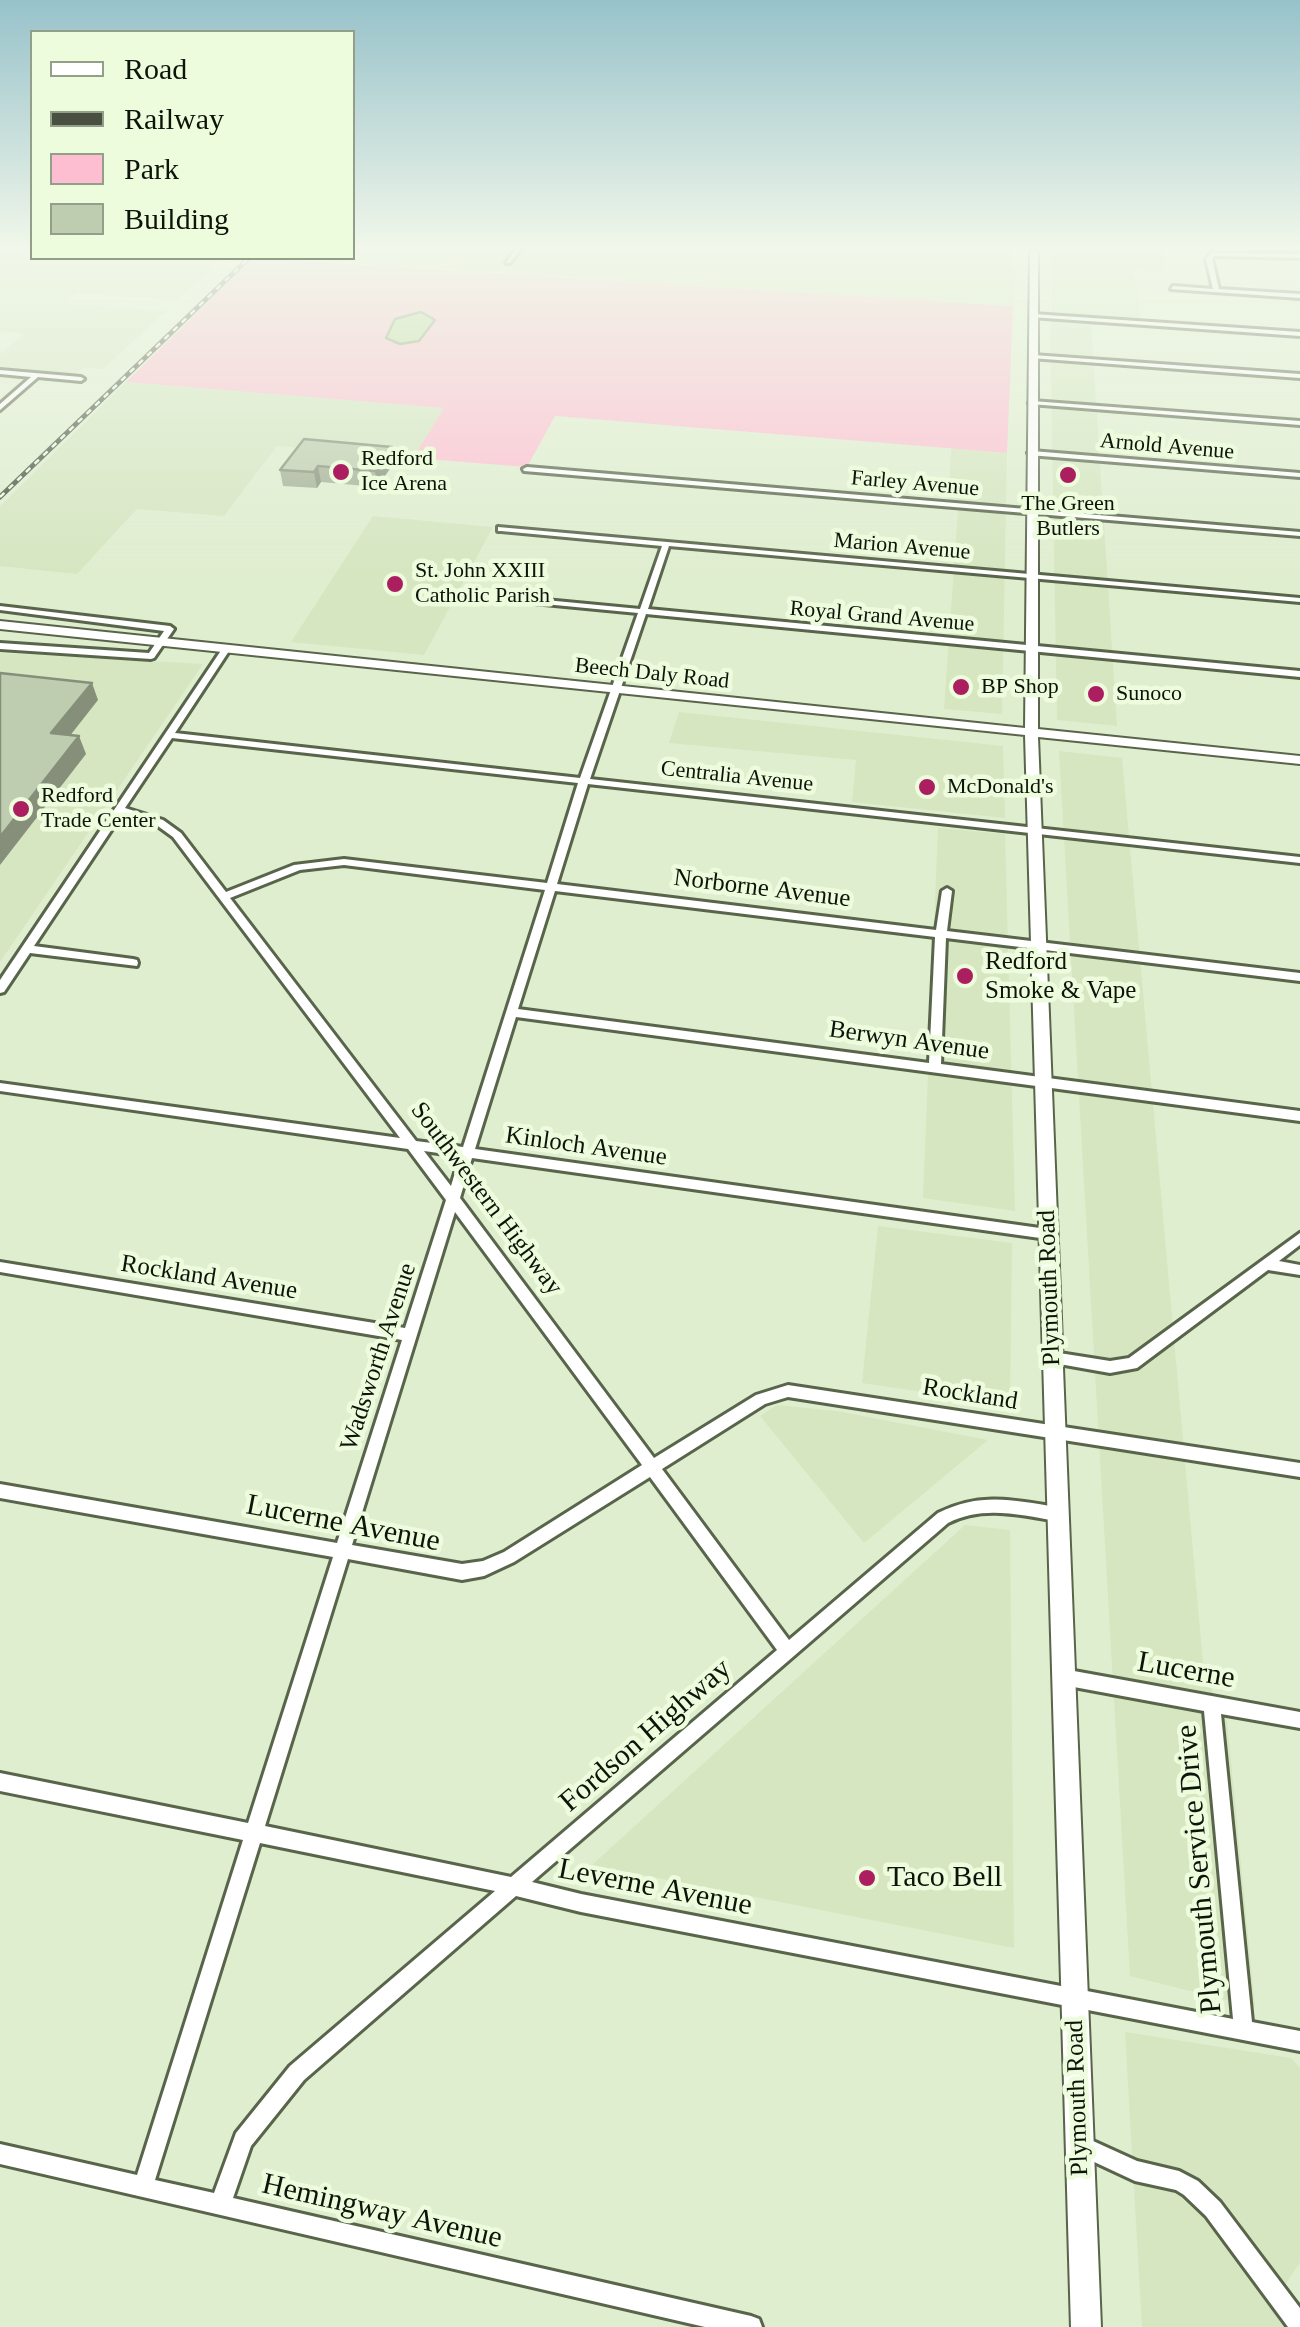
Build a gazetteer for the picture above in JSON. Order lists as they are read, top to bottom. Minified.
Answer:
{"streets":{"main road":["Beech Daly Road","Plymouth Road"],"street":["Arnold Avenue","Farley Avenue","Marion Avenue","Royal Grand Avenue","Centralia Avenue","Norborne Avenue","Berwyn Avenue","Kinloch Avenue","Southwestern Highway","Rockland Avenue","Wadsworth Avenue","Rockland","Lucerne Avenue","Lucerne","Fordson Highway","Plymouth Service Drive","Leverne Avenue","Hemingway Avenue"]},"crossings":[["Arnold Avenue","Plymouth Road"],["Farley Avenue","Plymouth Road"],["Marion Avenue","Plymouth Road"],["Marion Avenue","Wadsworth Avenue"],["Royal Grand Avenue","Plymouth Road"],["Royal Grand Avenue","Wadsworth Avenue"],["Beech Daly Road","Plymouth Road"],["Beech Daly Road","Wadsworth Avenue"],["Centralia Avenue","Plymouth Road"],["Centralia Avenue","Wadsworth Avenue"],["Norborne Avenue","Southwestern Highway"],["Norborne Avenue","Plymouth Road"],["Norborne Avenue","Wadsworth Avenue"],["Berwyn Avenue","Plymouth Road"],["Berwyn Avenue","Wadsworth Avenue"],["Kinloch Avenue","Southwestern Highway"],["Kinloch Avenue","Plymouth Road"],["Kinloch Avenue","Wadsworth Avenue"],["Southwestern Highway","Wadsworth Avenue"],["Southwestern Highway","Rockland"],["Southwestern Highway","Lucerne Avenue"],["Southwestern Highway","Fordson Highway"],["Rockland Avenue","Wadsworth Avenue"],["Plymouth Road","Rockland"],["Plymouth Road","Lucerne"],["Plymouth Road","Fordson Highway"],["Plymouth Road","Leverne Avenue"],["Wadsworth Avenue","Lucerne Avenue"],["Wadsworth Avenue","Leverne Avenue"],["Wadsworth Avenue","Hemingway Avenue"],["Rockland","Lucerne Avenue"],["Lucerne","Plymouth Service Drive"],["Fordson Highway","Leverne Avenue"],["Fordson Highway","Hemingway Avenue"],["Plymouth Service Drive","Leverne Avenue"]],"places":["Redford Ice Arena","The Green Butlers","St. John XXIII Catholic Parish","BP Shop","Sunoco","McDonald's","Redford Trade Center","Redford Smoke & Vape","Taco Bell"],"legend":["Road","Railway","Park","Building"]}
